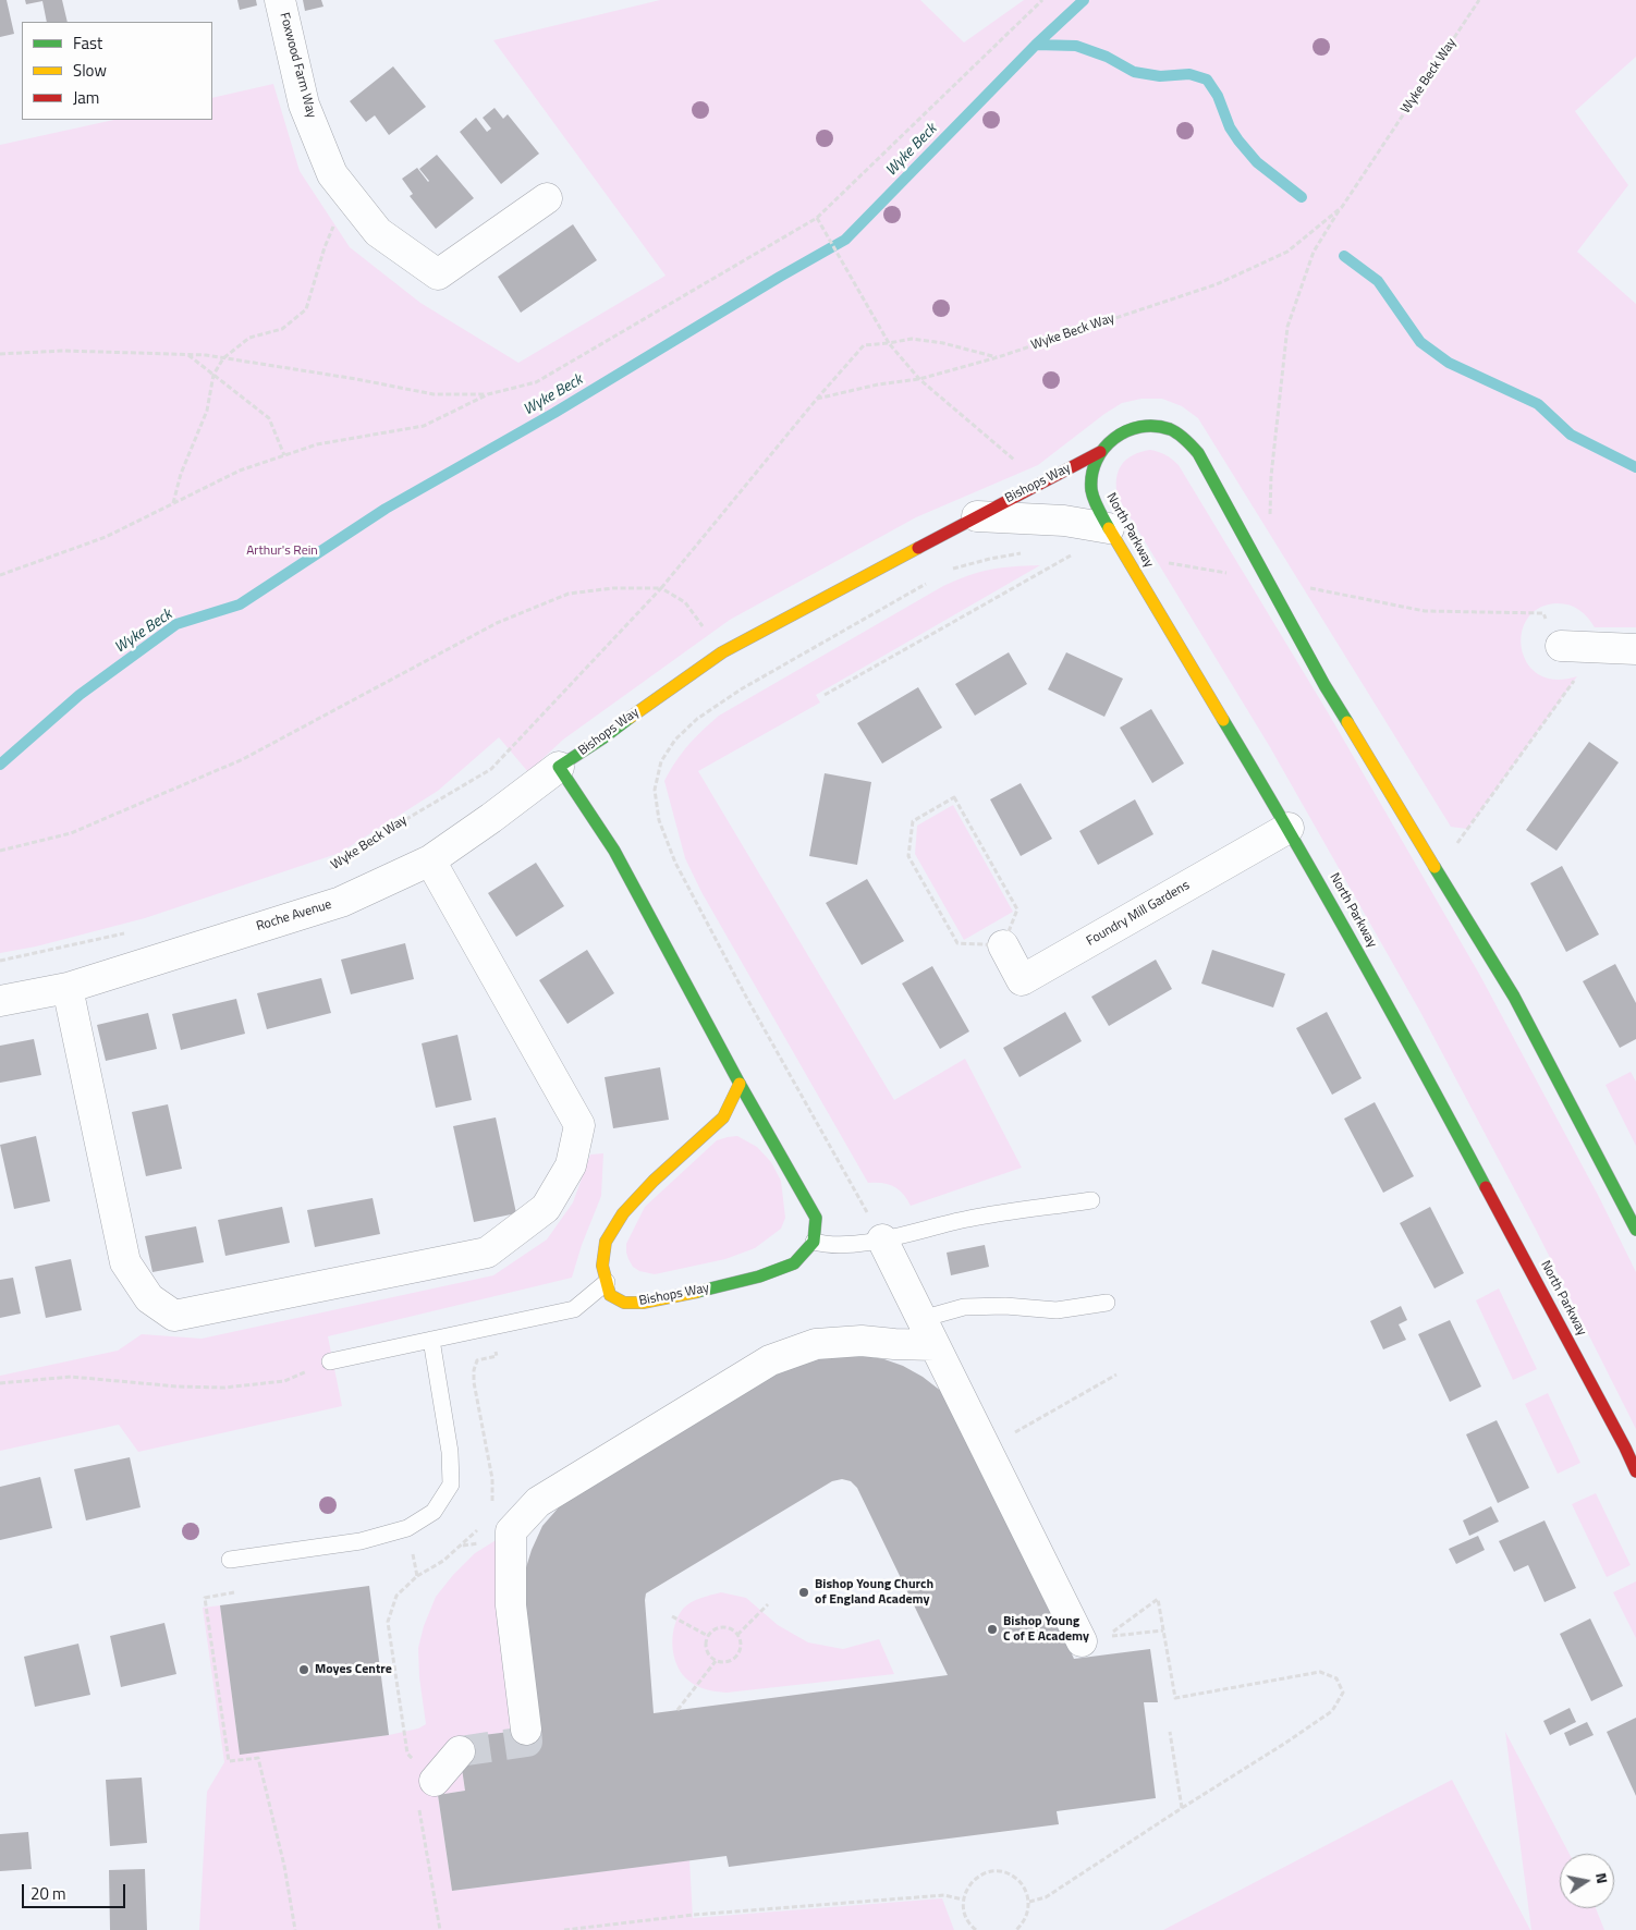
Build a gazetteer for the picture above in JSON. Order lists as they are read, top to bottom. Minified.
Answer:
{"streets":{"street":["Foxwood Farm Way","Bishops Way","North Parkway","Foundry Mill Gardens","Roche Avenue"],"path":["Wyke Beck Way"]},"crossings":[["Bishops Way","North Parkway"],["Bishops Way","Roche Avenue"],["North Parkway","Foundry Mill Gardens"]],"water":["Wyke Beck"],"parks":["Arthur's Rein"],"places":["Bishop Young Church of England Academy","Bishop Young C of E Academy","Moyes Centre"],"legend":["Fast","Slow","Jam"],"scale_bar":"20 m","north":"right"}
